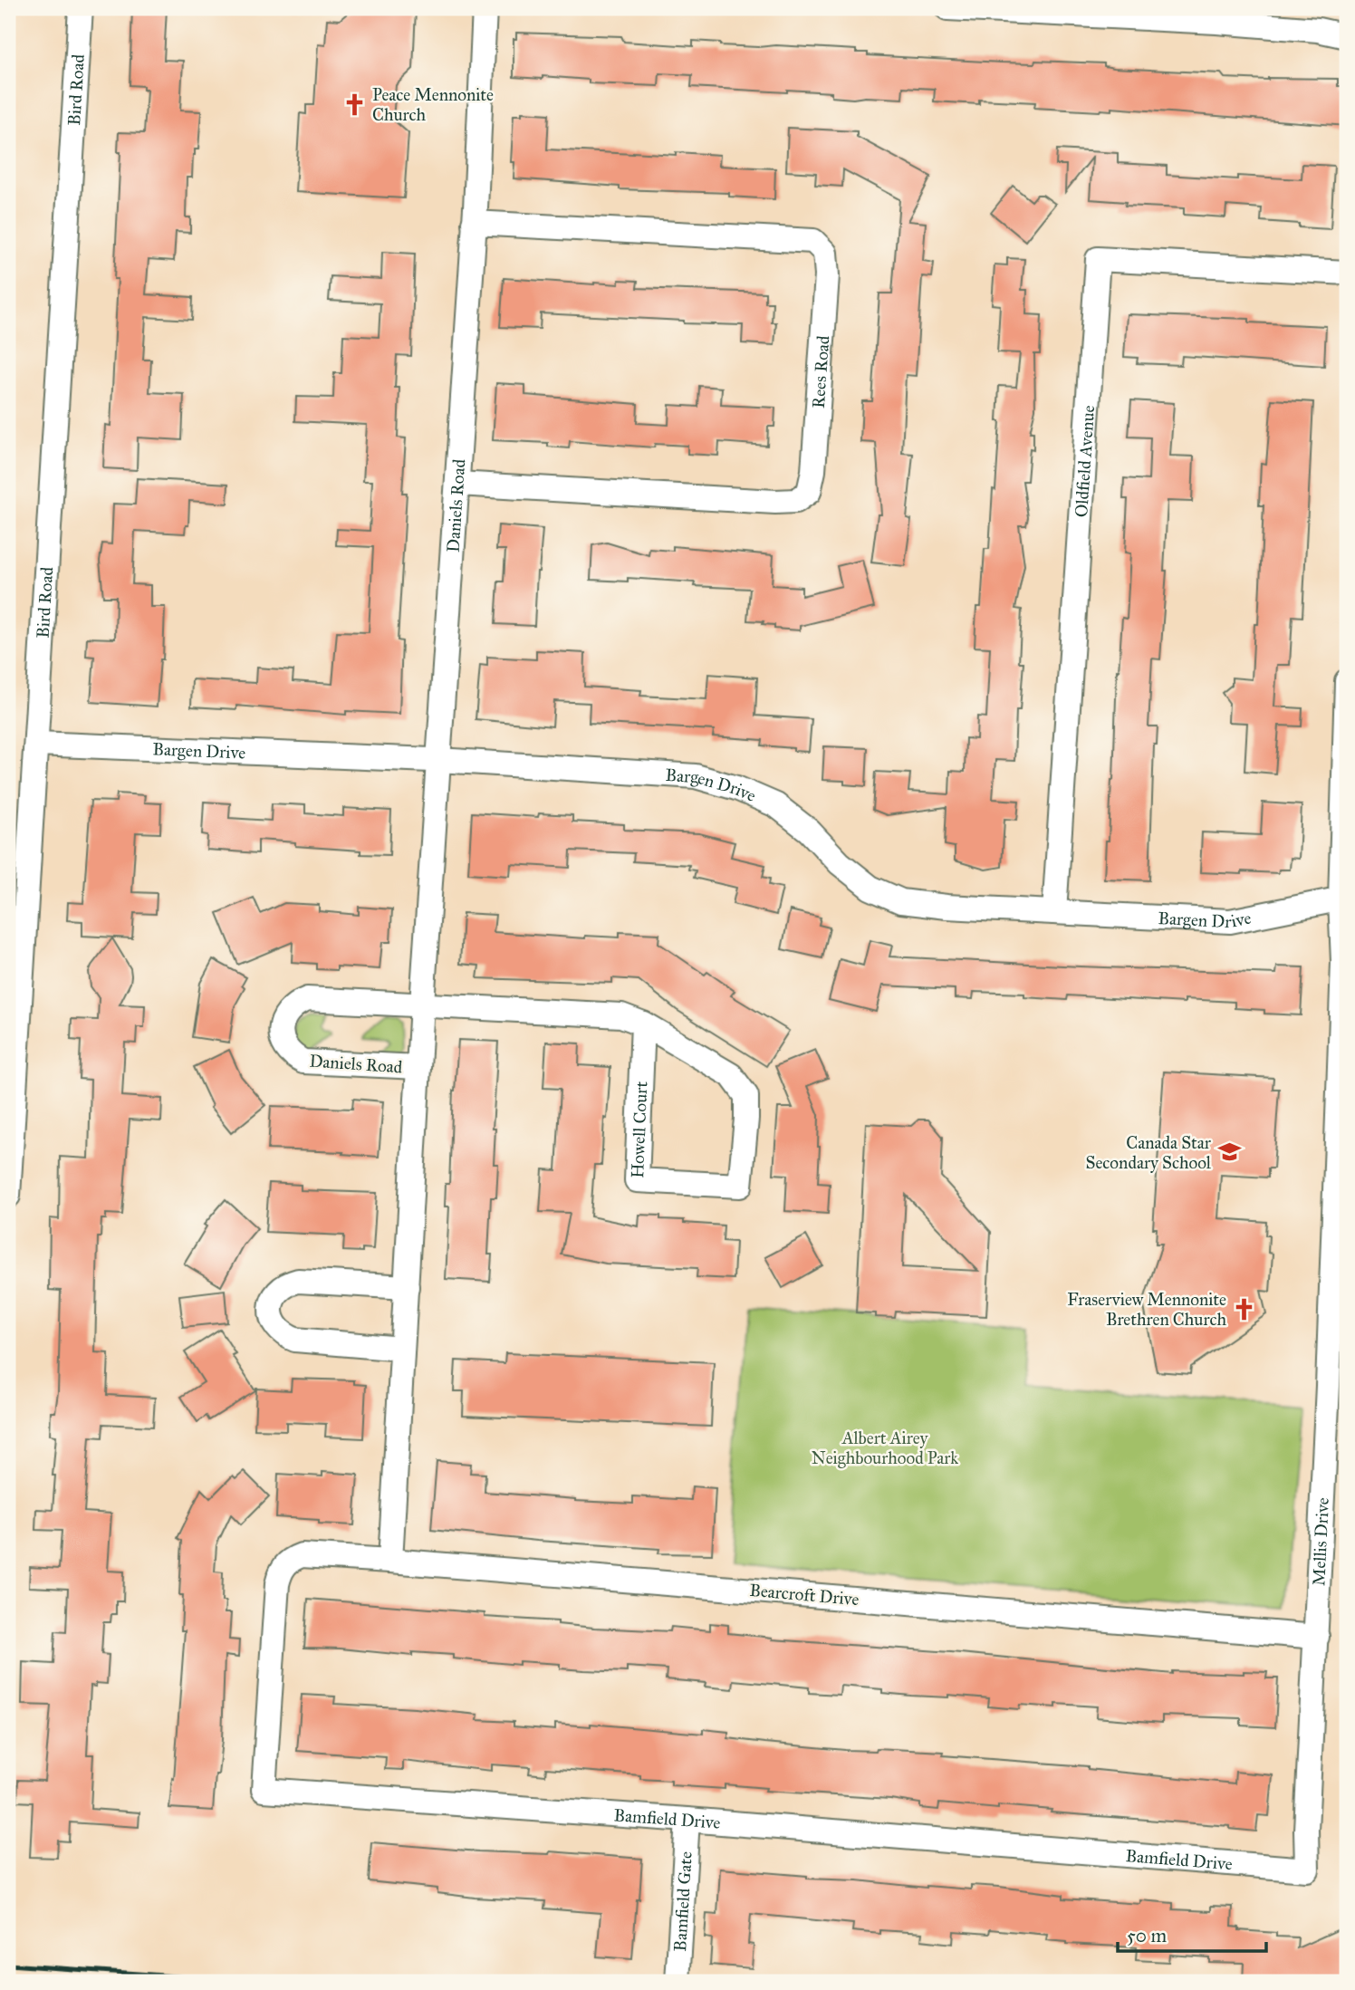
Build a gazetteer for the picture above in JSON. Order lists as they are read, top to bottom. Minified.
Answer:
{"streets":{"street":["Bird Road","Rees Road","Oldfield Avenue","Daniels Road","Bargen Drive","Howell Court","Mellis Drive","Bearcroft Drive","Bamfield Drive","Bamfield Gate"]},"crossings":[["Bird Road","Bargen Drive"],["Rees Road","Daniels Road"],["Oldfield Avenue","Bargen Drive"],["Daniels Road","Bargen Drive"],["Daniels Road","Howell Court"],["Daniels Road","Bearcroft Drive"],["Bargen Drive","Mellis Drive"],["Mellis Drive","Bearcroft Drive"],["Mellis Drive","Bamfield Drive"],["Bearcroft Drive","Bamfield Drive"],["Bamfield Drive","Bamfield Gate"]],"parks":["Albert Airey Neighbourhood Park"],"places":{"church":["Peace Mennonite Church","Fraserview Mennonite Brethren Church"],"school or university":["Canada Star Secondary School"]},"scale_bar":"50 m"}
